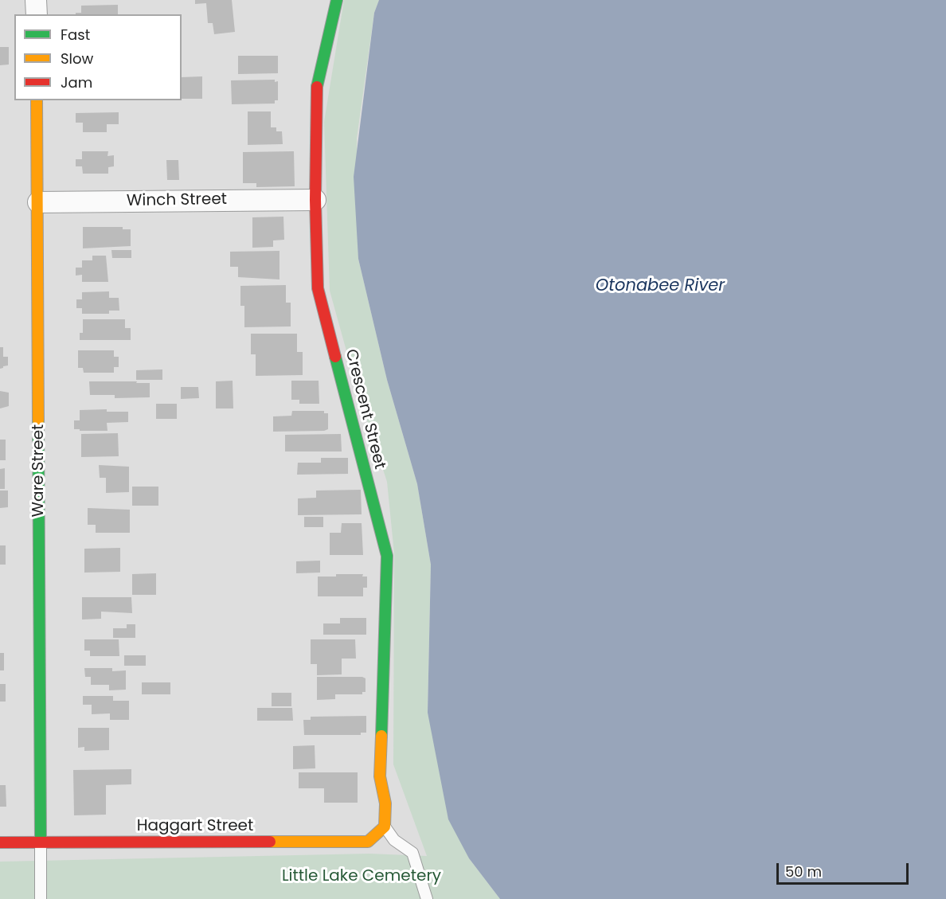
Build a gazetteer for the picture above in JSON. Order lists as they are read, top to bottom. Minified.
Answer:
{"streets":{"street":["Winch Street","Crescent Street","Ware Street","Haggart Street"]},"crossings":[["Winch Street","Crescent Street"],["Winch Street","Ware Street"],["Crescent Street","Haggart Street"],["Ware Street","Haggart Street"]],"water":["Otonabee River"],"parks":["Little Lake Cemetery"],"legend":["Fast","Slow","Jam"],"scale_bar":"50 m"}
